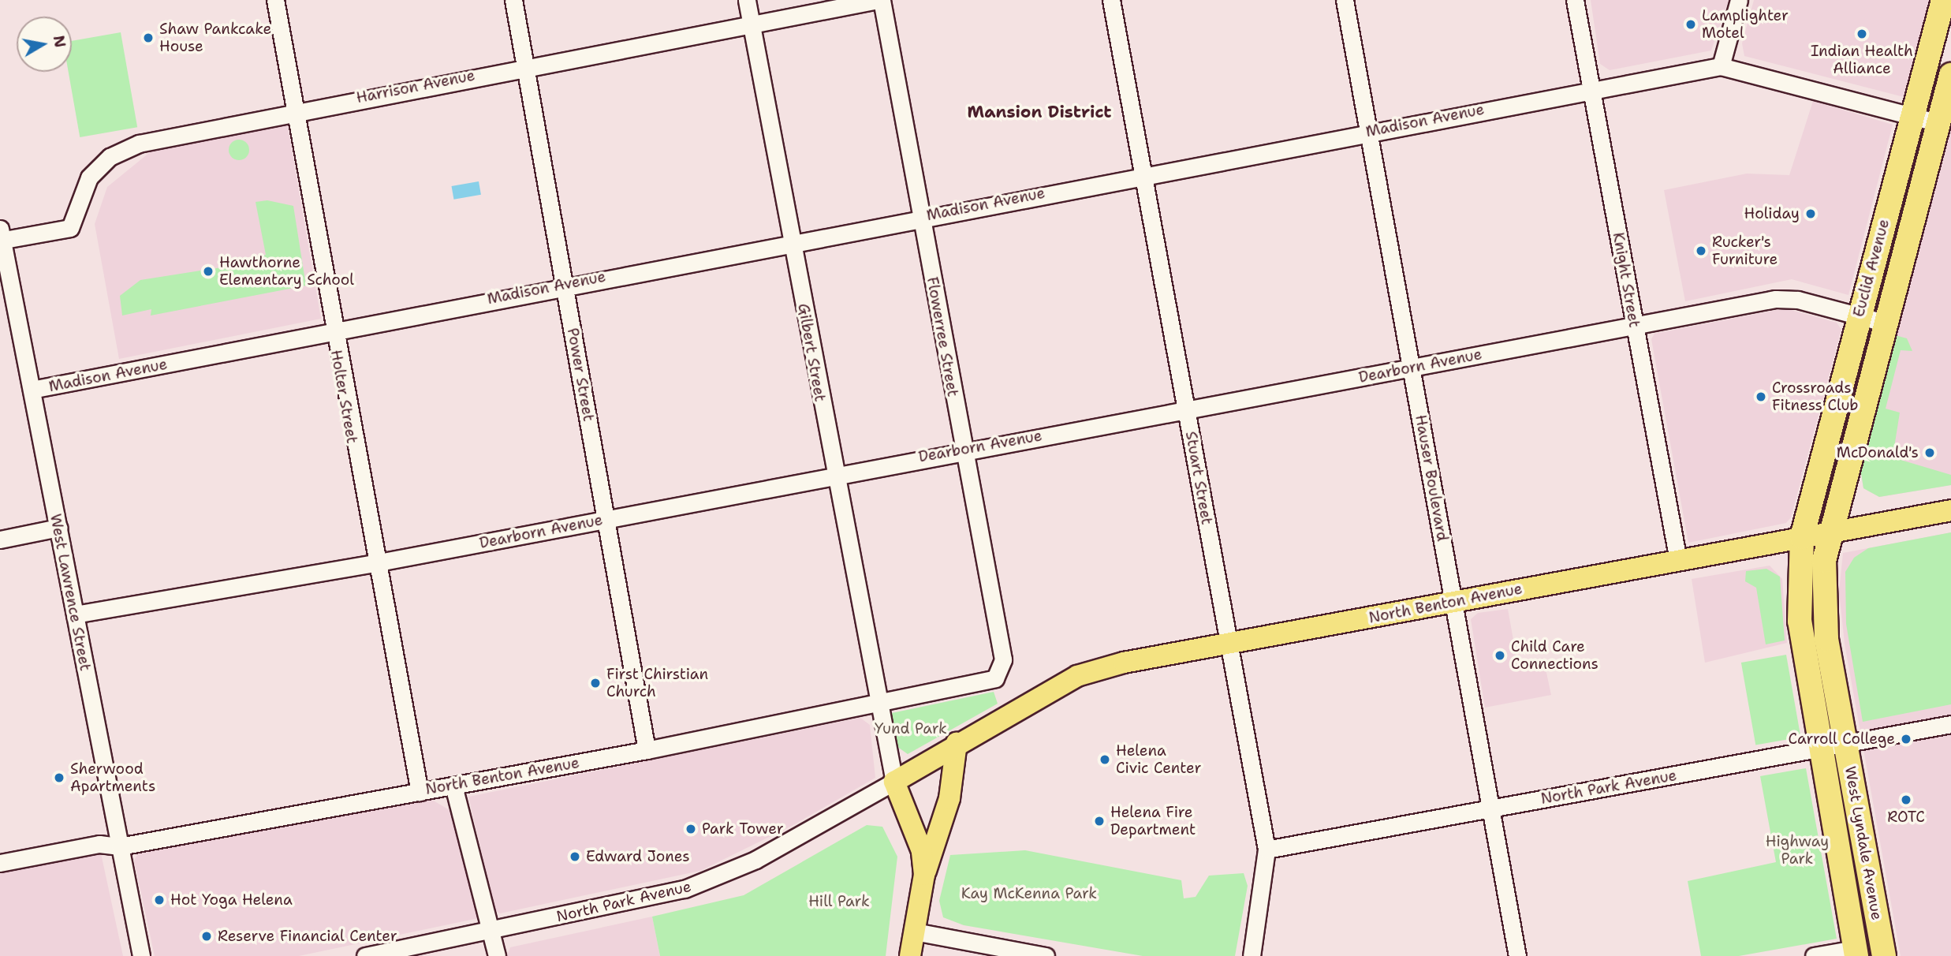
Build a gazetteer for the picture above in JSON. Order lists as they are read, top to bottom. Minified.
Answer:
{"streets":{"highway":["Euclid Avenue","West Lyndale Avenue"],"main road":["North Benton Avenue","North Park Avenue"],"street":["Harrison Avenue","Madison Avenue","Knight Street","Flowerree Street","Gilbert Street","Dearborn Avenue","Power Street","Holter Street","Stuart Street","Hauser Boulevard","West Lawrence Street"]},"crossings":[["Harrison Avenue","Gilbert Street"],["Harrison Avenue","Power Street"],["Harrison Avenue","Holter Street"],["Harrison Avenue","West Lawrence Street"],["Madison Avenue","Euclid Avenue"],["Madison Avenue","Knight Street"],["Madison Avenue","Flowerree Street"],["Madison Avenue","Gilbert Street"],["Madison Avenue","Power Street"],["Madison Avenue","Holter Street"],["Madison Avenue","Stuart Street"],["Madison Avenue","Hauser Boulevard"],["Madison Avenue","West Lawrence Street"],["Euclid Avenue","Dearborn Avenue"],["Euclid Avenue","North Benton Avenue"],["Euclid Avenue","West Lyndale Avenue"],["Knight Street","Dearborn Avenue"],["Knight Street","North Benton Avenue"],["Flowerree Street","Dearborn Avenue"],["Flowerree Street","North Benton Avenue"],["Gilbert Street","Dearborn Avenue"],["Gilbert Street","North Benton Avenue"],["Dearborn Avenue","Power Street"],["Dearborn Avenue","Holter Street"],["Dearborn Avenue","Stuart Street"],["Dearborn Avenue","Hauser Boulevard"],["Dearborn Avenue","West Lawrence Street"],["Power Street","North Benton Avenue"],["Holter Street","North Benton Avenue"],["Stuart Street","North Benton Avenue"],["Stuart Street","North Park Avenue"],["Hauser Boulevard","North Benton Avenue"],["Hauser Boulevard","North Park Avenue"],["West Lawrence Street","North Benton Avenue"],["North Benton Avenue","North Park Avenue"],["North Benton Avenue","West Lyndale Avenue"],["North Park Avenue","West Lyndale Avenue"]],"districts":["Mansion District"],"parks":["Yund Park","Highway Park","Kay McKenna Park","Hill Park"],"places":["Lamplighter Motel","Indian Health Alliance","Shaw Pankcake House","Holiday","Rucker's Furniture","Hawthorne Elementary School","Crossroads Fitness Club","McDonald's","Child Care Connections","First Chirstian Church","Carroll College","Helena Civic Center","Sherwood Apartments","ROTC","Helena Fire Department","Park Tower","Edward Jones","Hot Yoga Helena","Reserve Financial Center"],"north":"right"}
